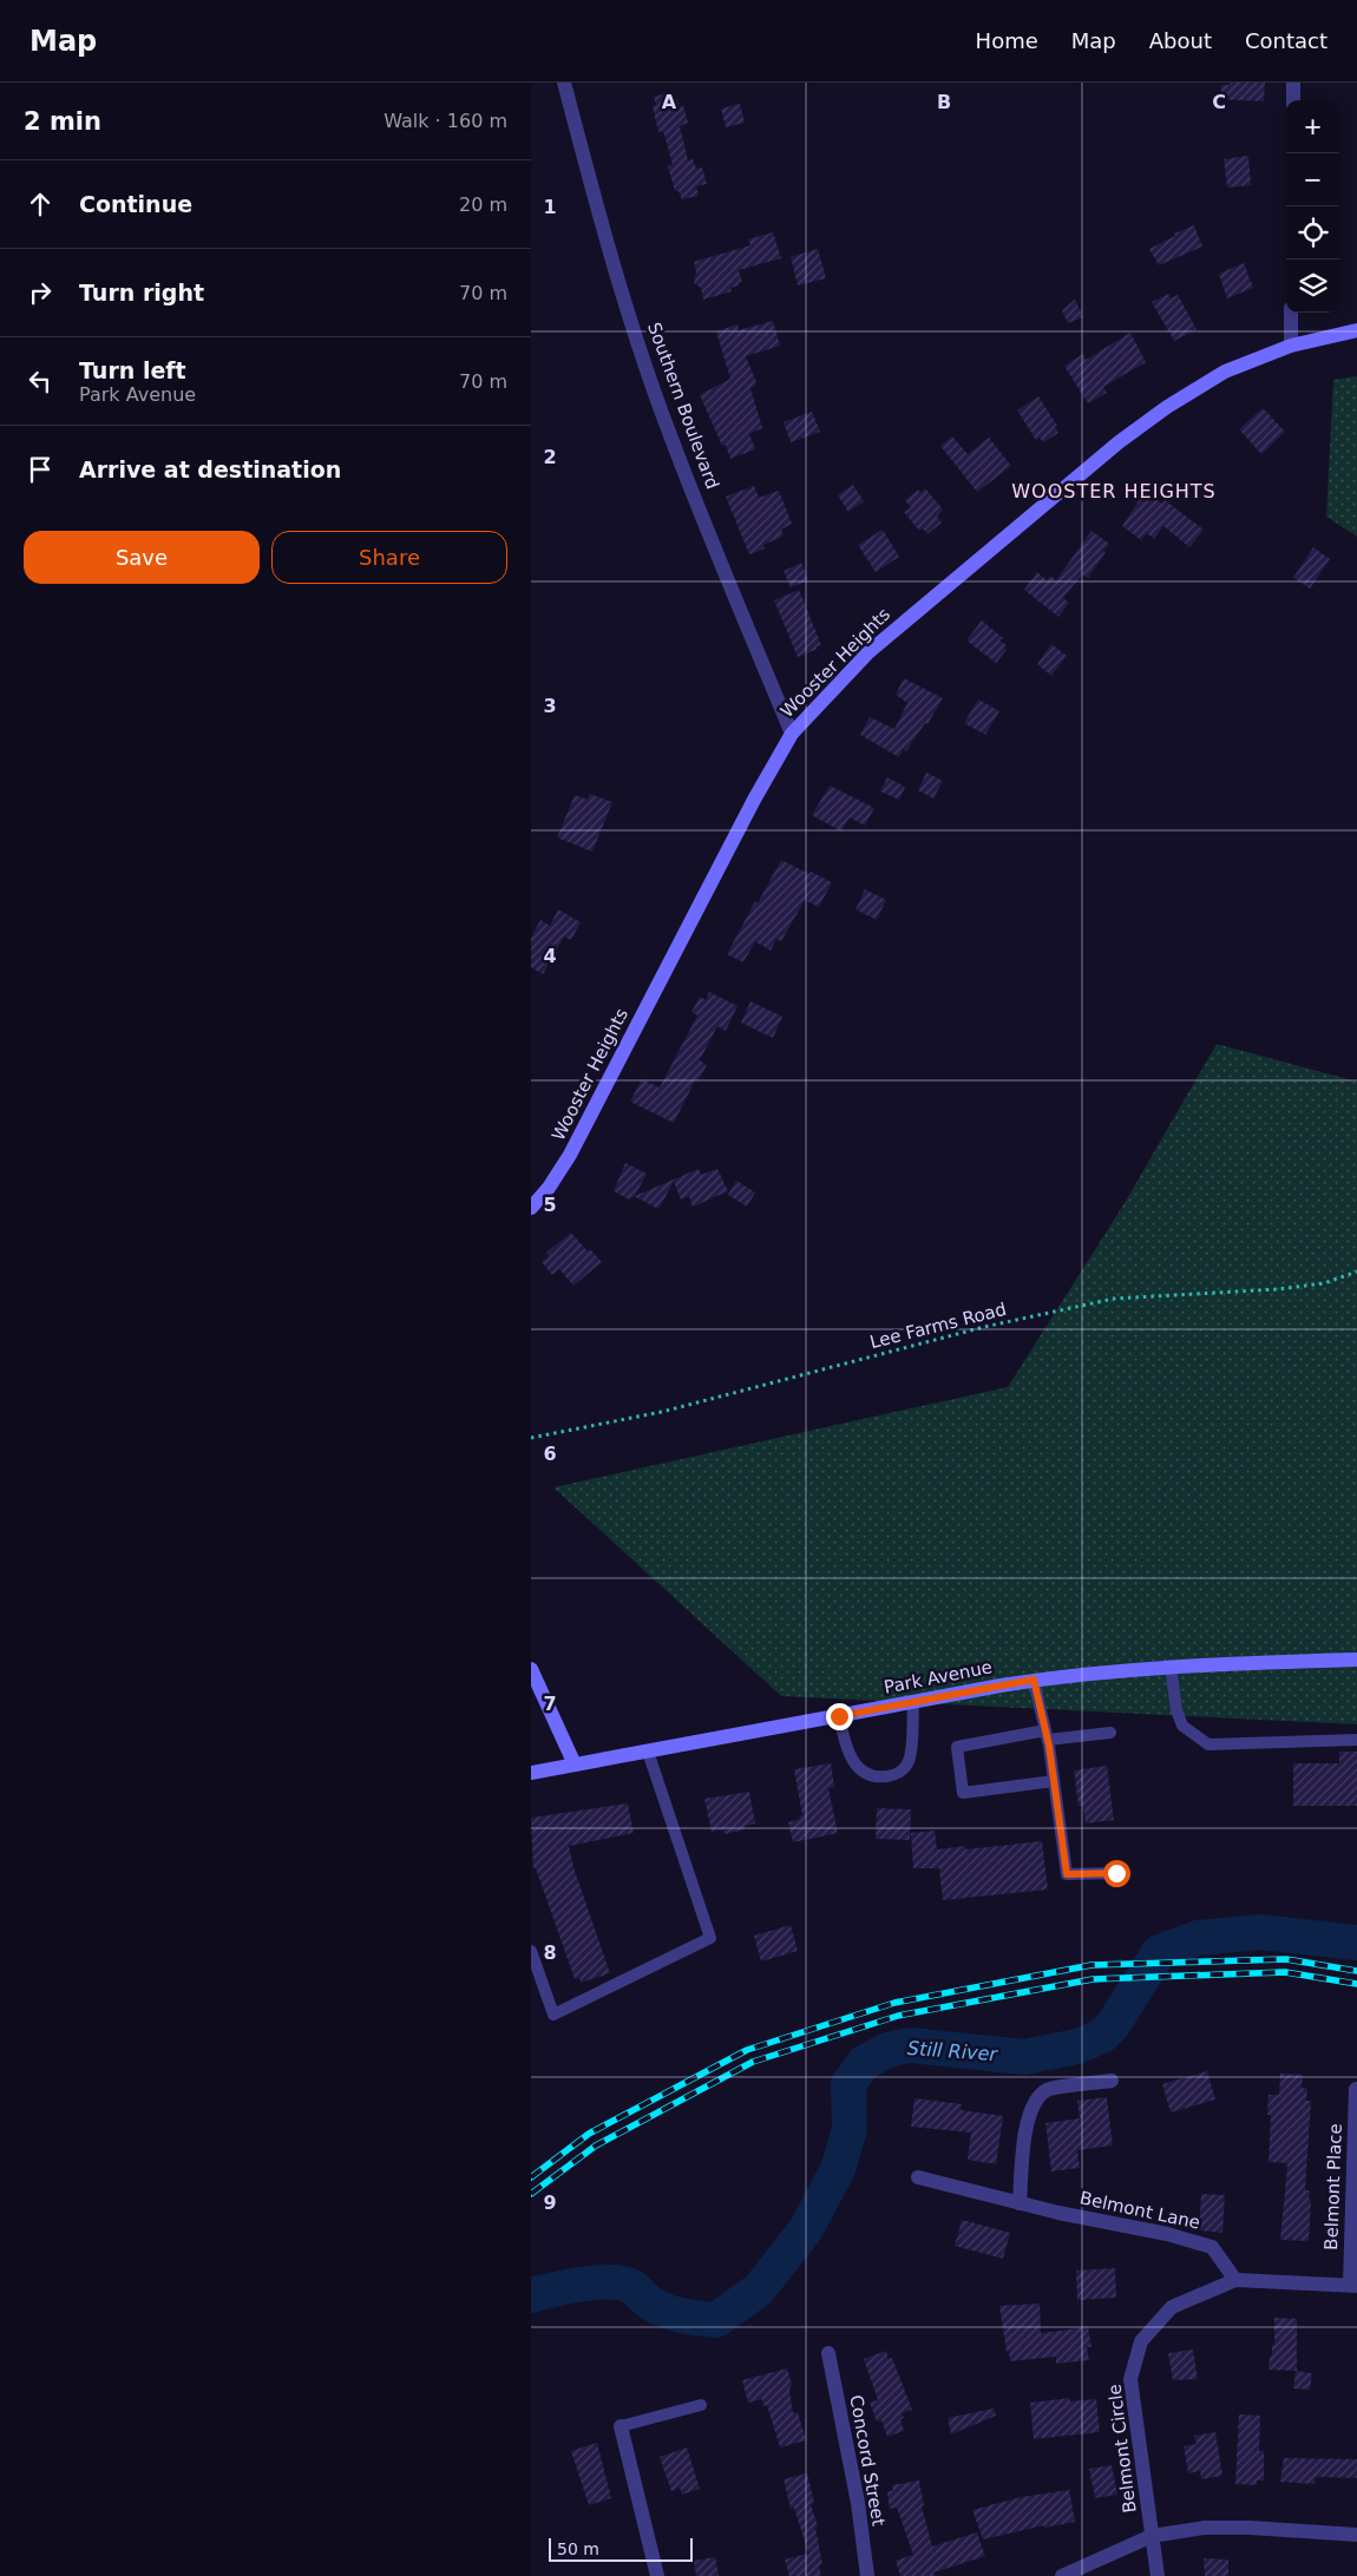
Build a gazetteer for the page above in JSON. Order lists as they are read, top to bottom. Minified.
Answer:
{"streets":{"main road":["Wooster Heights","Park Avenue"],"street":["Southern Boulevard","Belmont Place","Belmont Lane","Belmont Circle","Concord Street"],"path":["Lee Farms Road"]},"crossings":[["Southern Boulevard","Wooster Heights"],["Belmont Place","Belmont Circle"],["Belmont Lane","Belmont Circle"]],"districts":["WOOSTER HEIGHTS"],"water":["Still River"],"scale_bar":"50 m","page":{"header":"Map","nav":["Home","Map","About","Contact"],"heading":["2 min","Walk · 160 m"],"map_buttons":["+","−"],"list":[["Continue","20 m"],["Turn right","70 m"],["Turn left","Park Avenue","70 m"],"Arrive at destination"],"buttons":["Save","Share"],"scale":"50 m"},"grid":{"columns":["A","B","C"],"rows":["1","2","3","4","5","6","7","8","9"]}}
